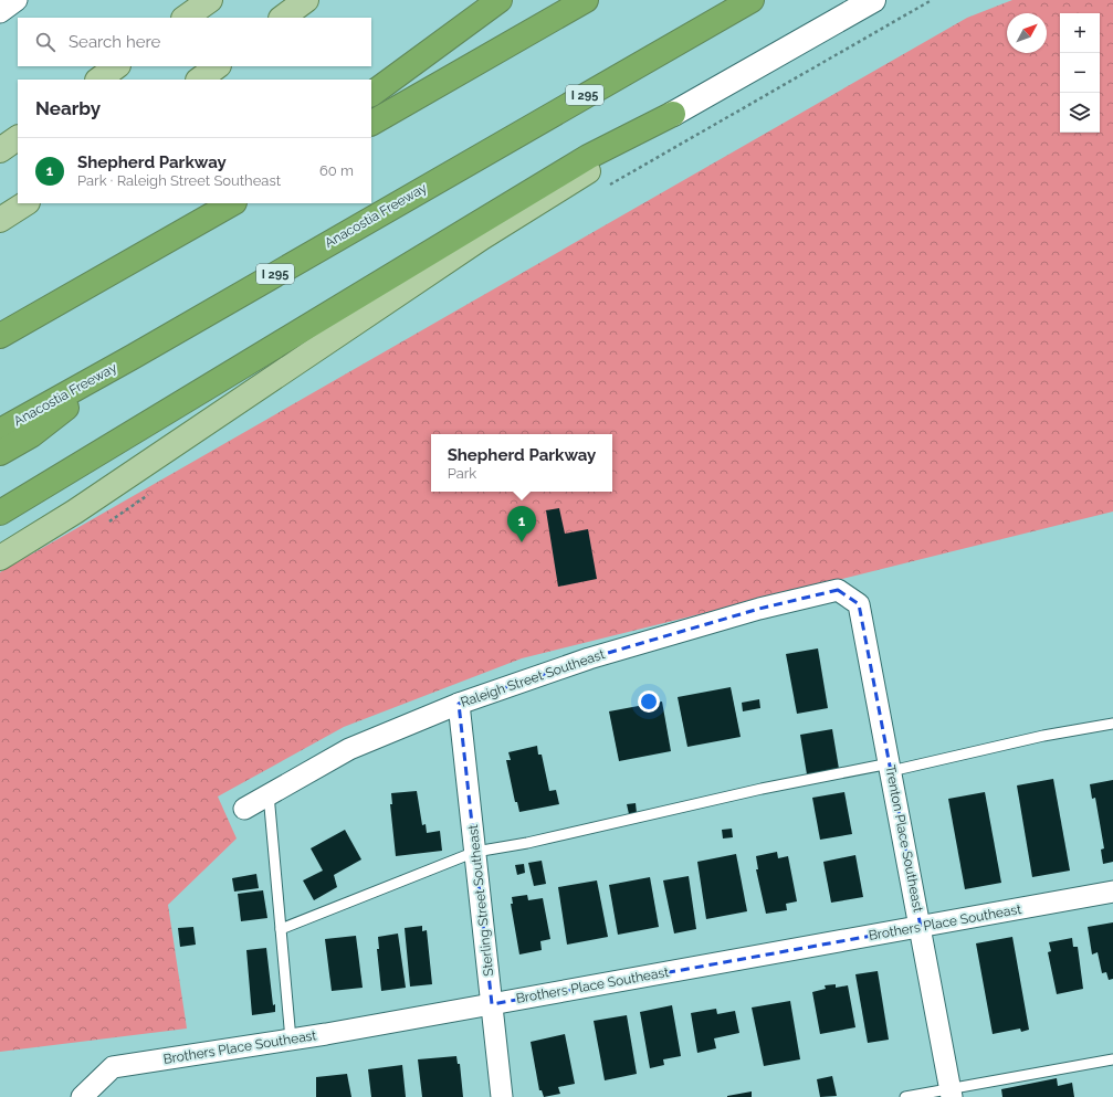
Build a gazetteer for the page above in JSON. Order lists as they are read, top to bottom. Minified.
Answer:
{"streets":{"highway":["I 295","Anacostia Freeway"],"street":["Raleigh Street Southeast","Trenton Place Southeast","Sterling Street Southeast","Brothers Place Southeast"]},"crossings":[["Raleigh Street Southeast","Trenton Place Southeast"],["Raleigh Street Southeast","Sterling Street Southeast"],["Trenton Place Southeast","Brothers Place Southeast"],["Sterling Street Southeast","Brothers Place Southeast"]],"north":"top right","page":{"map_buttons":["+","−"],"search":"Search here","heading":"Nearby","list":[{"mark":"1","name":"Shepherd Parkway","note":"Park · Raleigh Street Southeast","value":"60 m"}],"popup":["Shepherd Parkway","Park"],"pins":"1"}}
